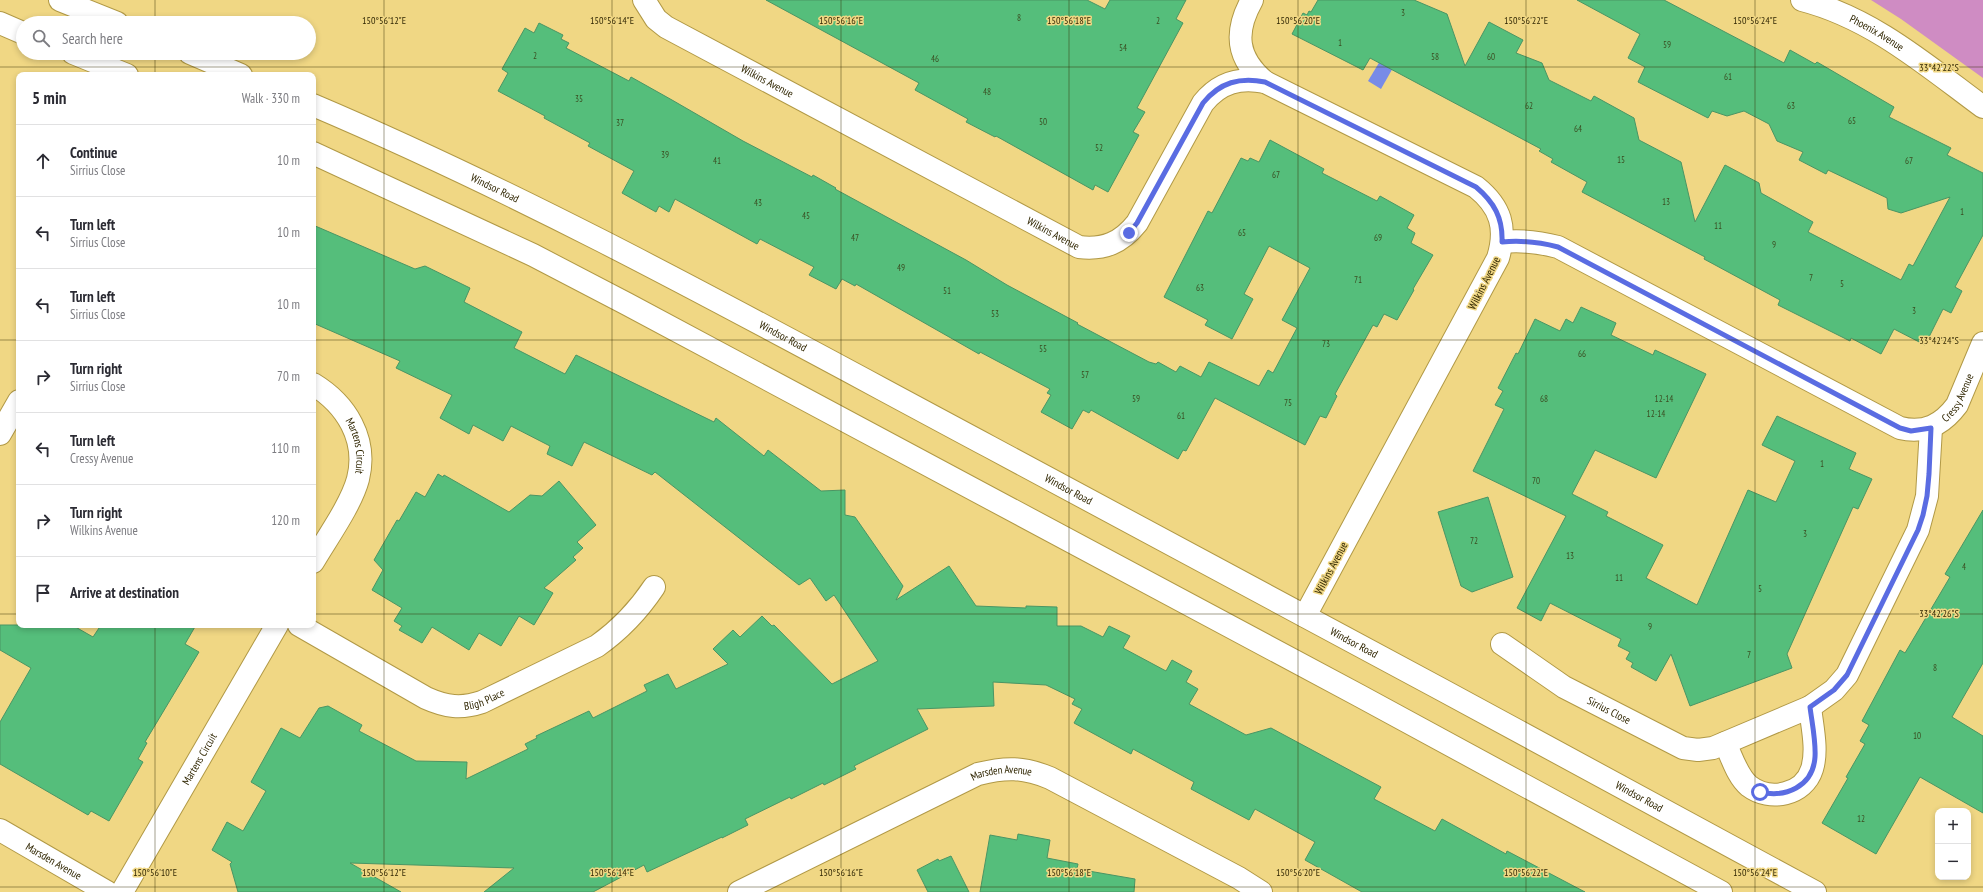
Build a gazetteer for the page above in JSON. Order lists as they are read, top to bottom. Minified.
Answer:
{"streets":{"street":["Phoenix Avenue","Wilkins Avenue","Windsor Road","Cressy Avenue","Martens Circuit","Bligh Place","Sirrius Close","Marsden Avenue"]},"crossings":[["Wilkins Avenue","Windsor Road"],["Wilkins Avenue","Cressy Avenue"],["Cressy Avenue","Sirrius Close"]],"house_numbers":["3","8","2","1","59","54","2","58","60","46","61","48","35","62","63","65","50","37","64","52","39","15","41","67","67","13","43","1","45","11","65","47","69","9","49","7","71","5","63","51","3","53","73","55","66","57","59","68","12-14","75","12-14","61","1","70","3","72","13","4","11","5","9","7","8","10","12"],"page":{"search":"Search here","heading":["5 min","Walk · 330 m"],"list":[["Continue","Sirrius Close","10 m"],["Turn left","Sirrius Close","10 m"],["Turn left","Sirrius Close","10 m"],["Turn right","Sirrius Close","70 m"],["Turn left","Cressy Avenue","110 m"],["Turn right","Wilkins Avenue","120 m"],"Arrive at destination"],"map_buttons":["+","−"]},"coordinates":["150°56'12\"E","150°56'14\"E","150°56'16\"E","150°56'18\"E","150°56'20\"E","150°56'22\"E","150°56'24\"E","33°42'22\"S","33°42'24\"S","33°42'26\"S","150°56'10\"E"]}
